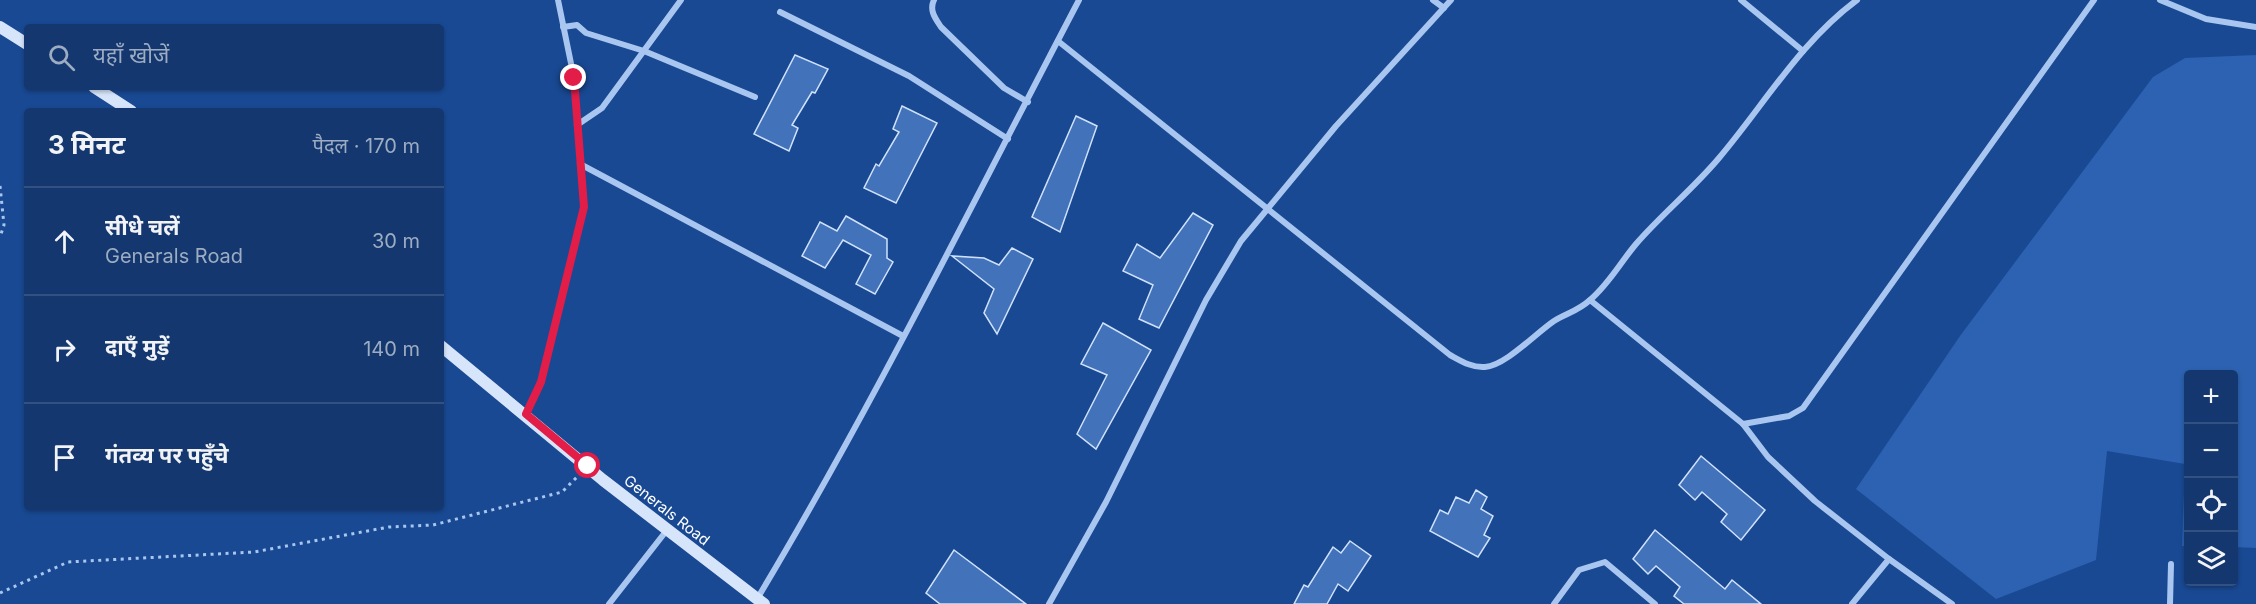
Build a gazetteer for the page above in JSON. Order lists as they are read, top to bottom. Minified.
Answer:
{"streets":{"street":["Generals Road"]},"page":{"search":"यहाँ खोजें","heading":["3 मिनट","पैदल · 170 m"],"list":[["सीधे चलें","Generals Road","30 m"],["दाएँ मुड़ें","140 m"],"गंतव्य पर पहुँचे"],"map_buttons":["+","−"]}}
